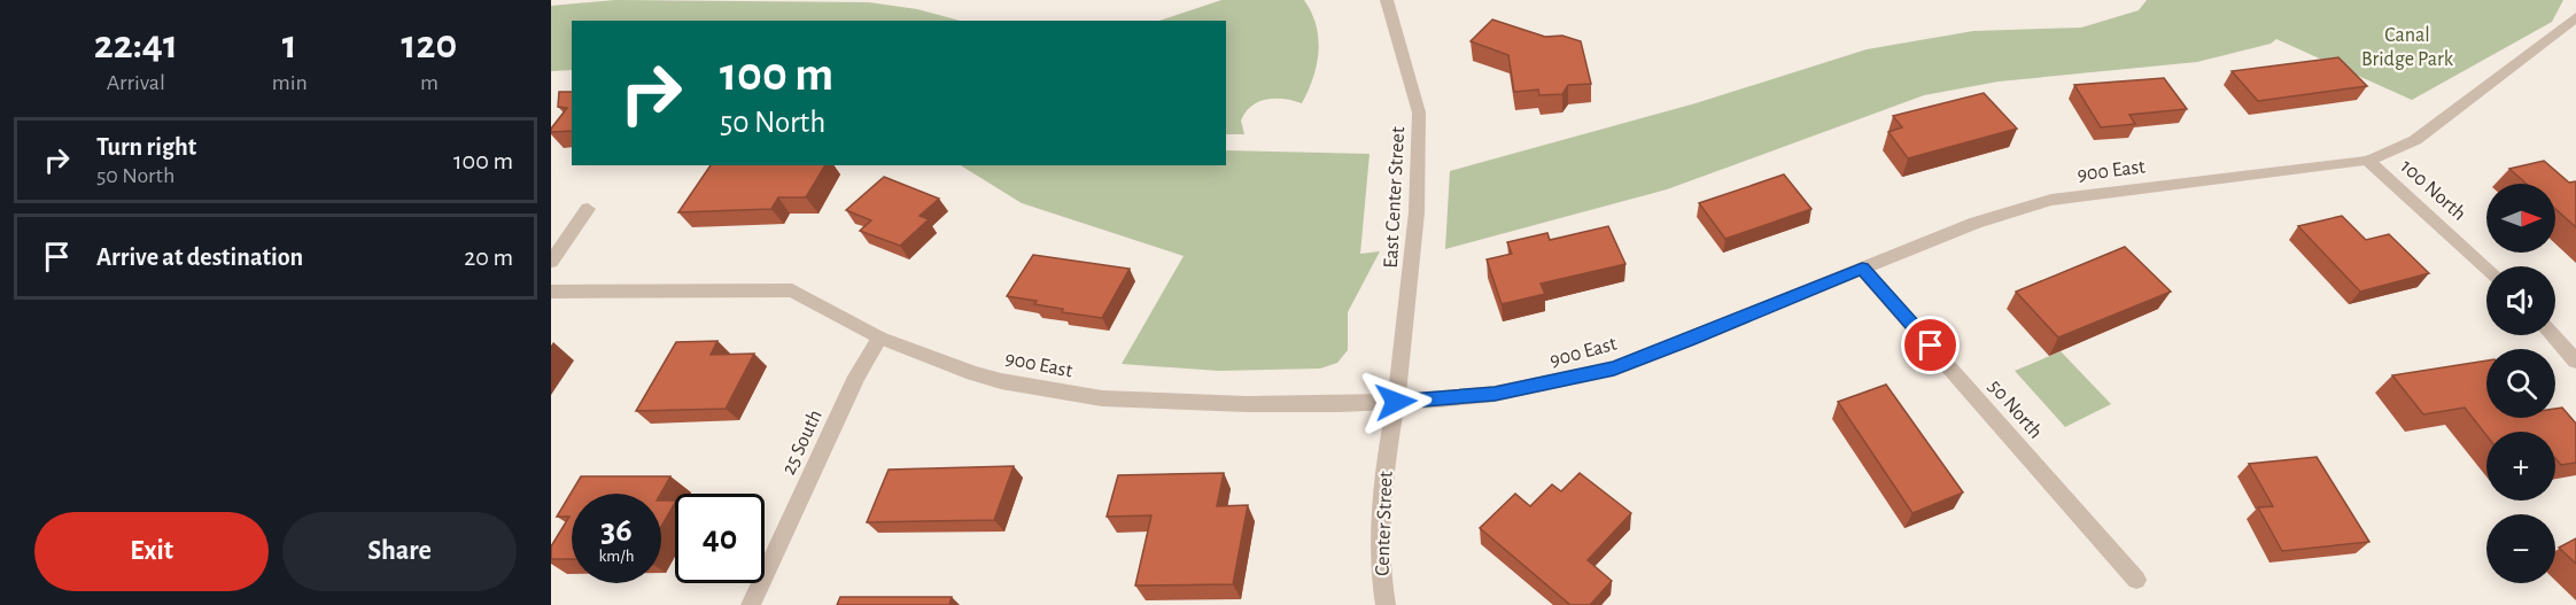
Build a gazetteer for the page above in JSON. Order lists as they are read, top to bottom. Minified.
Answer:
{"streets":{"street":["900 East","100 North","East Center Street","50 North","25 South","Center Street"]},"crossings":[["900 East","100 North"],["900 East","East Center Street"],["900 East","50 North"],["900 East","25 South"],["900 East","Center Street"],["East Center Street","Center Street"]],"parks":["Canal Bridge Park"],"north":"right","page":{"eta":["22:41","Arrival","1","min","120","m"],"turn":["100 m","50 North"],"list":[{"name":"Turn right","note":"50 North","value":"100 m"},{"name":"Arrive at destination","value":"20 m"}],"map_buttons":["+","−"],"speed":"36 km/h","limit":"40","buttons":["Exit","Share"]}}
